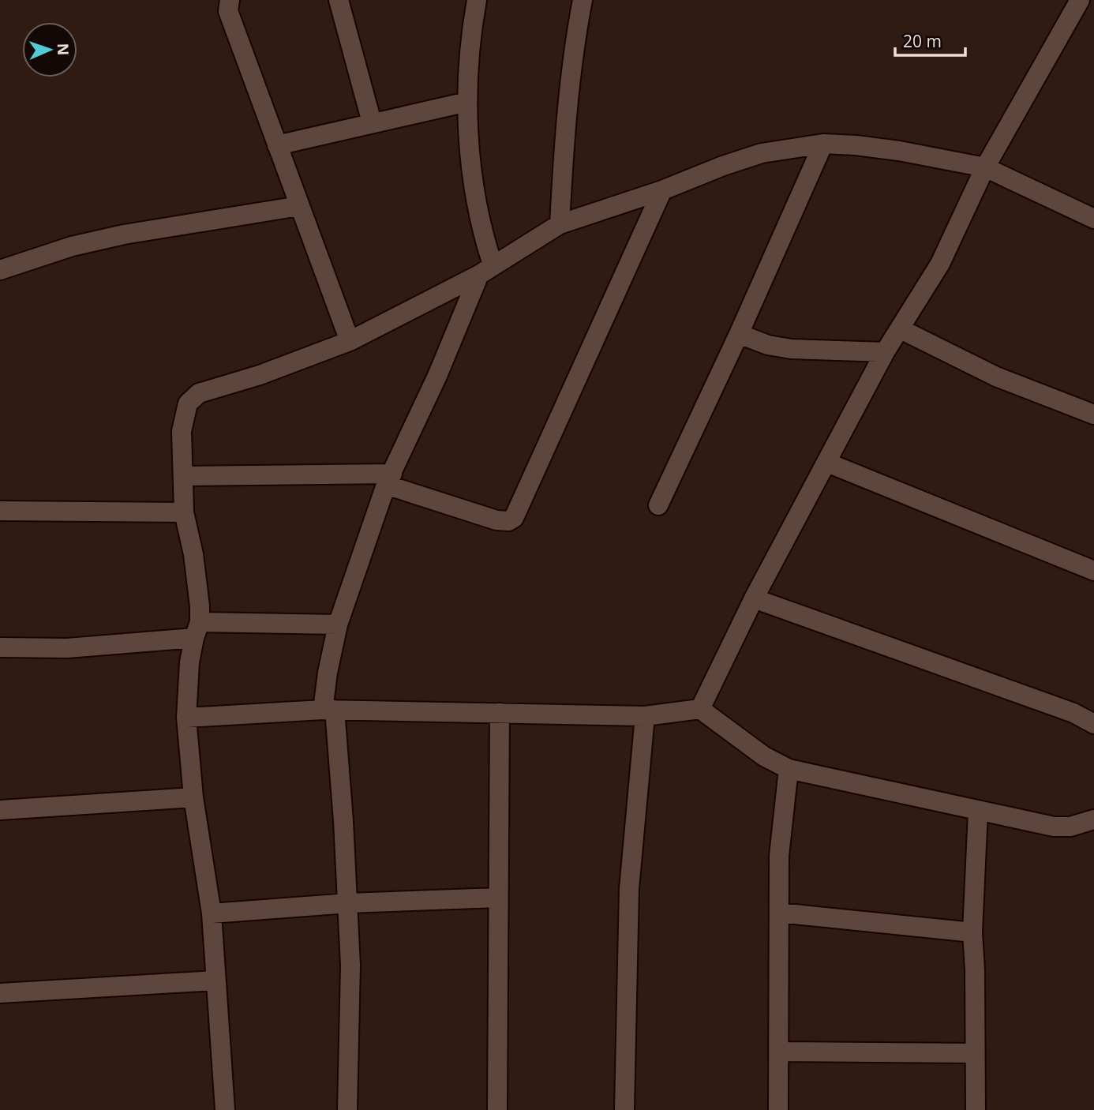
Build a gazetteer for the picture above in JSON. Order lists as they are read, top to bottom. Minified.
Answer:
{"scale_bar":"20 m","north":"right"}
